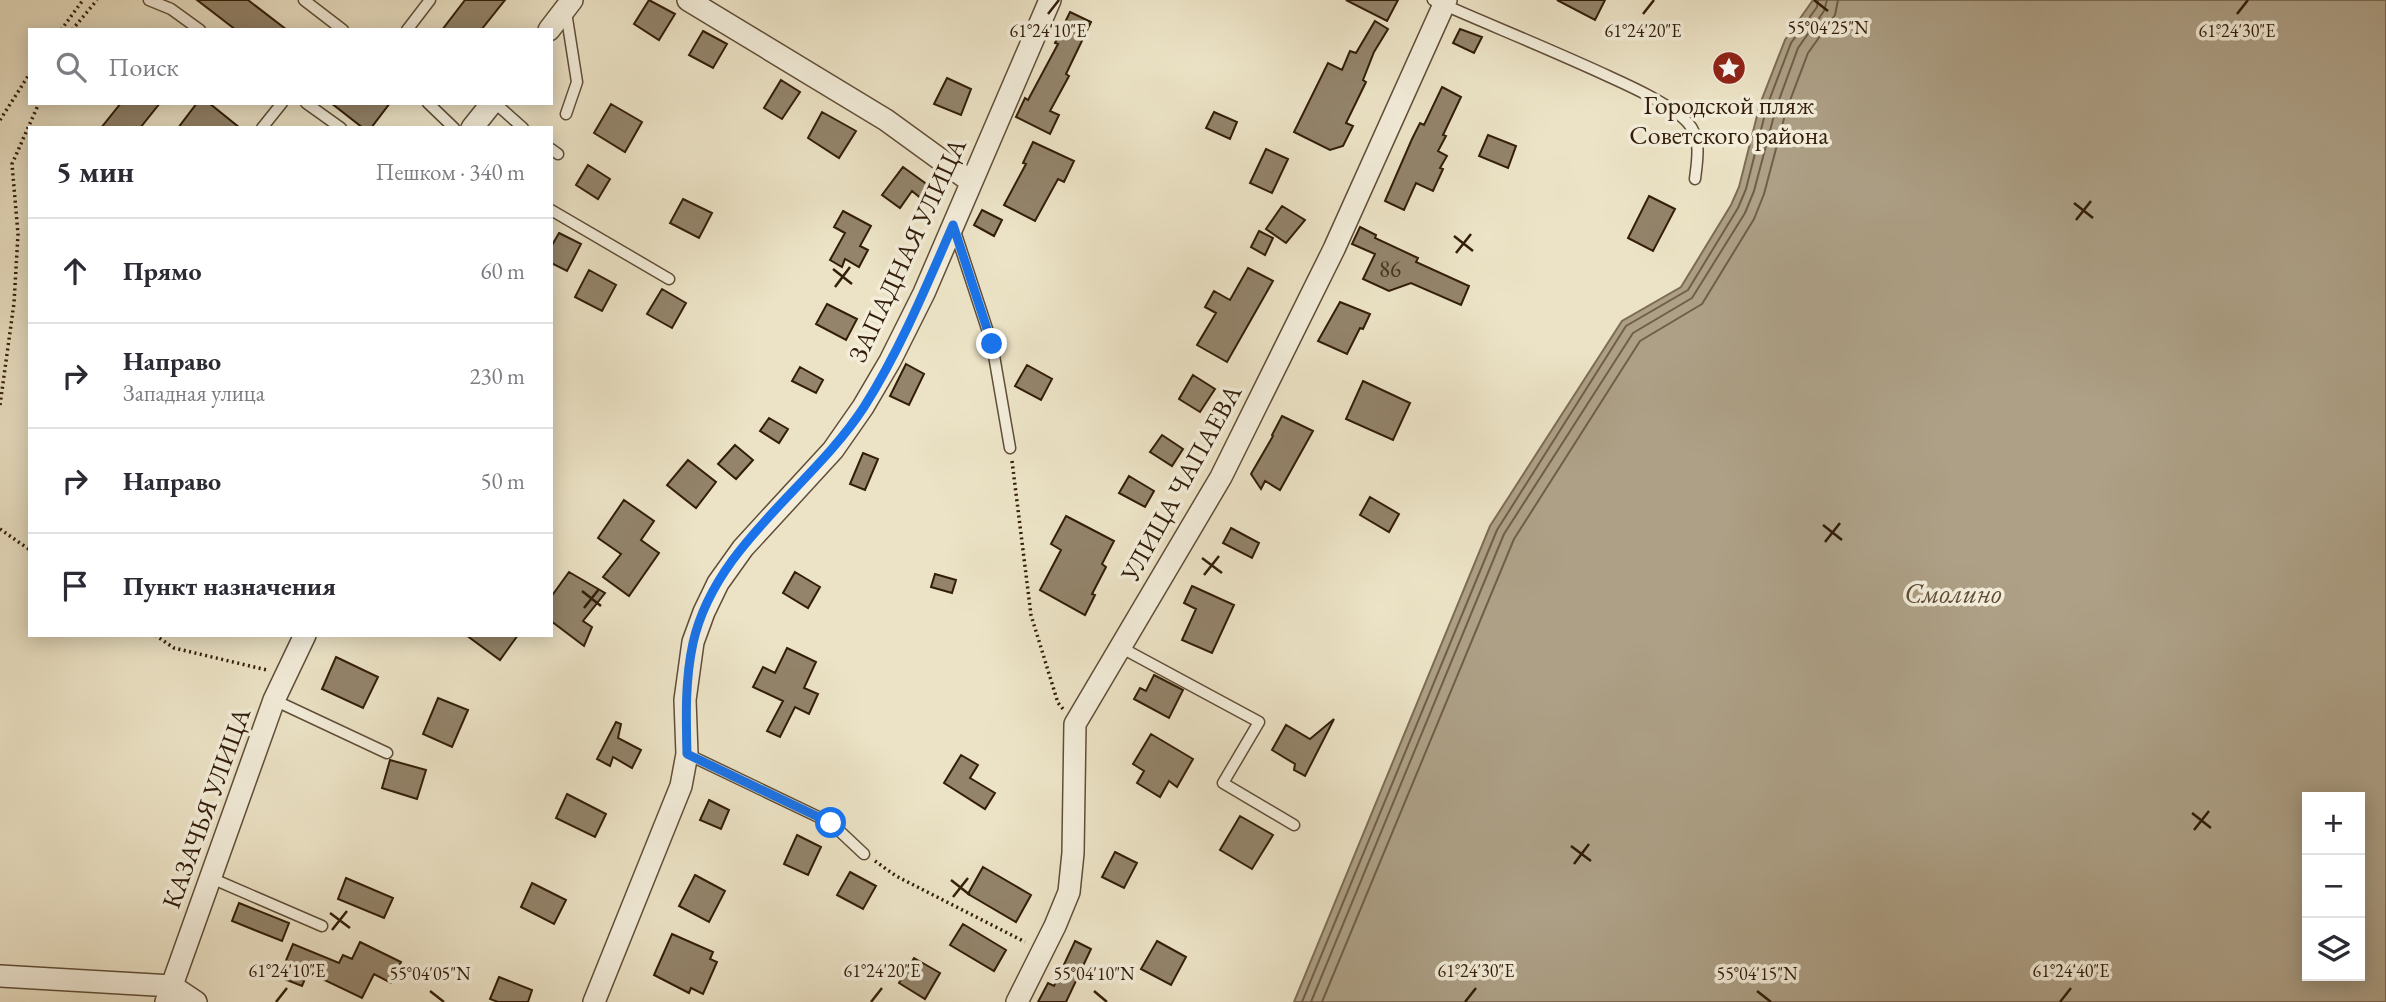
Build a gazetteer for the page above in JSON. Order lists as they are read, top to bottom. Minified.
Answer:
{"streets":{"street":["ЗАПАДНАЯ УЛИЦА","УЛИЦА ЧАПАЕВА","КАЗАЧЬЯ УЛИЦА"]},"water":["Смолино"],"places":{"place":["Городской пляж Советского района"]},"house_numbers":["86"],"page":{"search":"Поиск","heading":["5 мин","Пешком · 340 m"],"list":[["Прямо","60 m"],["Направо","Западная улица","230 m"],["Направо","50 m"],"Пункт назначения"],"map_buttons":["+","−"]},"coordinates":["55°04'25\"N","61°24'10\"E","61°24'20\"E","61°24'30\"E","61°24'40\"E","55°04'05\"N","55°04'10\"N","55°04'15\"N"]}
